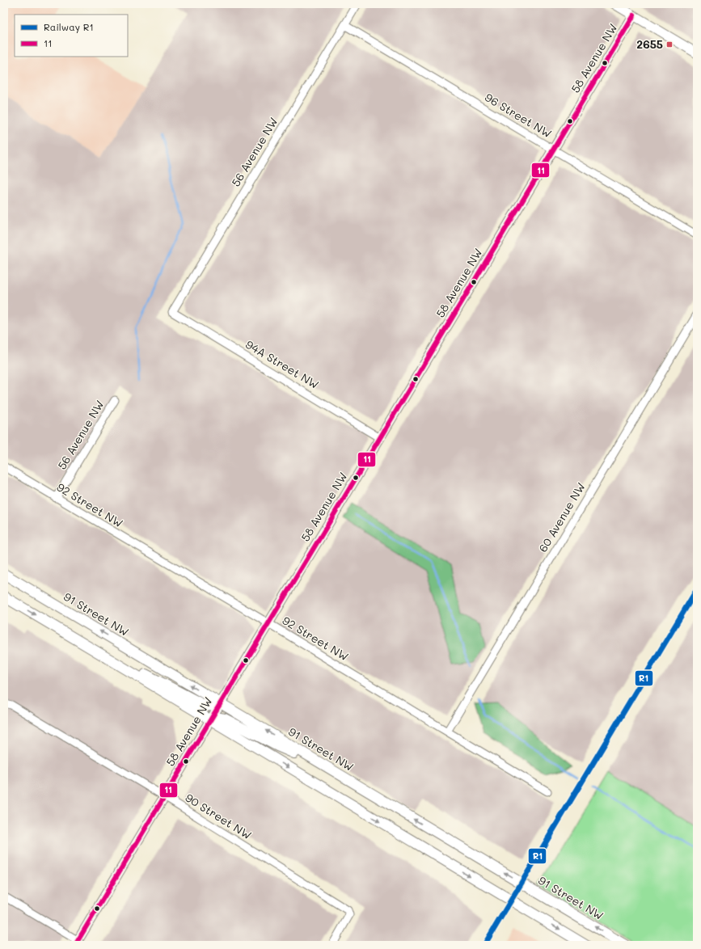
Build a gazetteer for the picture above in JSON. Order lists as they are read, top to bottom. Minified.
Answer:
{"streets":{"main road":["91 Street NW"],"street":["58 Avenue NW","96 Street NW","56 Avenue NW","94A Street NW","92 Street NW","60 Avenue NW","90 Street NW"]},"crossings":[["58 Avenue NW","96 Street NW"],["58 Avenue NW","94A Street NW"],["58 Avenue NW","92 Street NW"],["58 Avenue NW","91 Street NW"],["58 Avenue NW","90 Street NW"],["96 Street NW","56 Avenue NW"],["56 Avenue NW","94A Street NW"],["56 Avenue NW","92 Street NW"],["92 Street NW","60 Avenue NW"]],"places":{"transit":["2655"]},"lines":["transit line 11","rail line R1"],"legend":["Railway R1","11"]}
